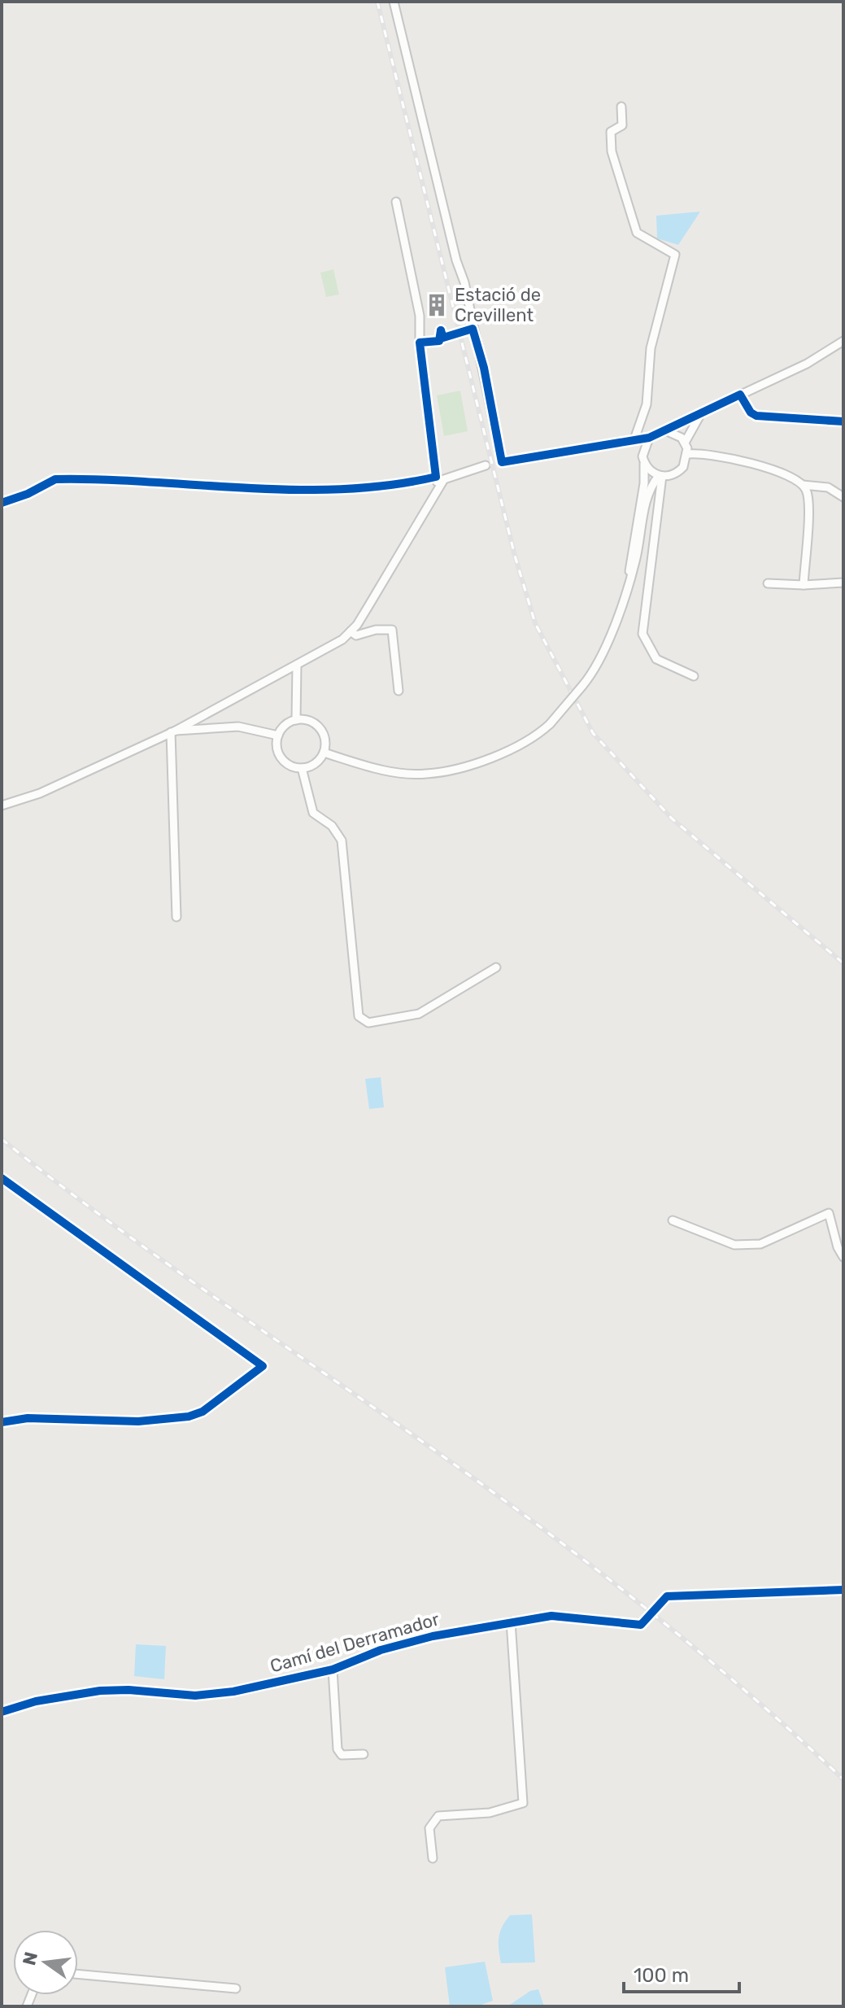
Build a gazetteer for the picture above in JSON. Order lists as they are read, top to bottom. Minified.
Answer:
{"streets":{"street":["Camí del Derramador"]},"places":{"building":["Estació de Crevillent"]},"scale_bar":"100 m","north":"left"}
